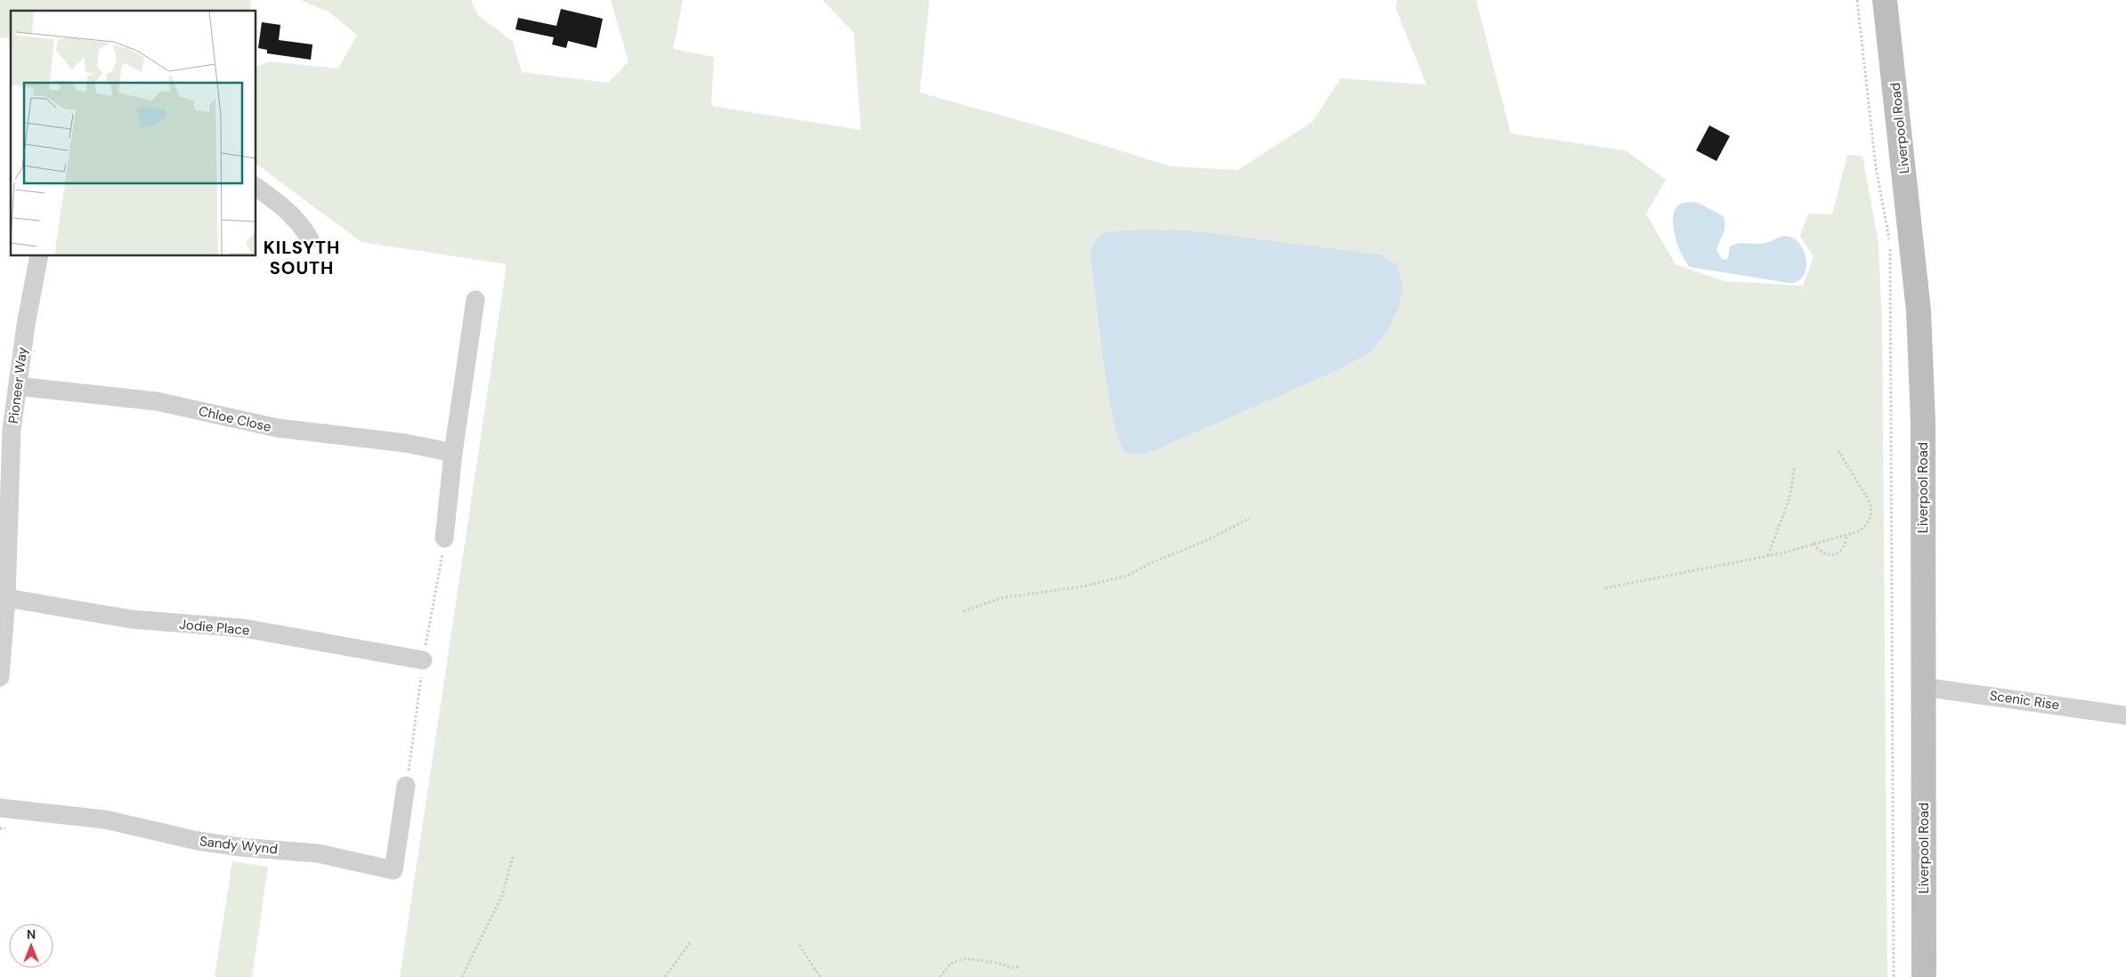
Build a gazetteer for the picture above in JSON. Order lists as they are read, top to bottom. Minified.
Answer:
{"streets":{"main road":["Liverpool Road"],"street":["Pioneer Way","Chloe Close","Jodie Place","Scenic Rise","Sandy Wynd"]},"crossings":[["Liverpool Road","Scenic Rise"],["Pioneer Way","Chloe Close"],["Pioneer Way","Jodie Place"]],"districts":["KILSYTH SOUTH"],"north":"top"}
